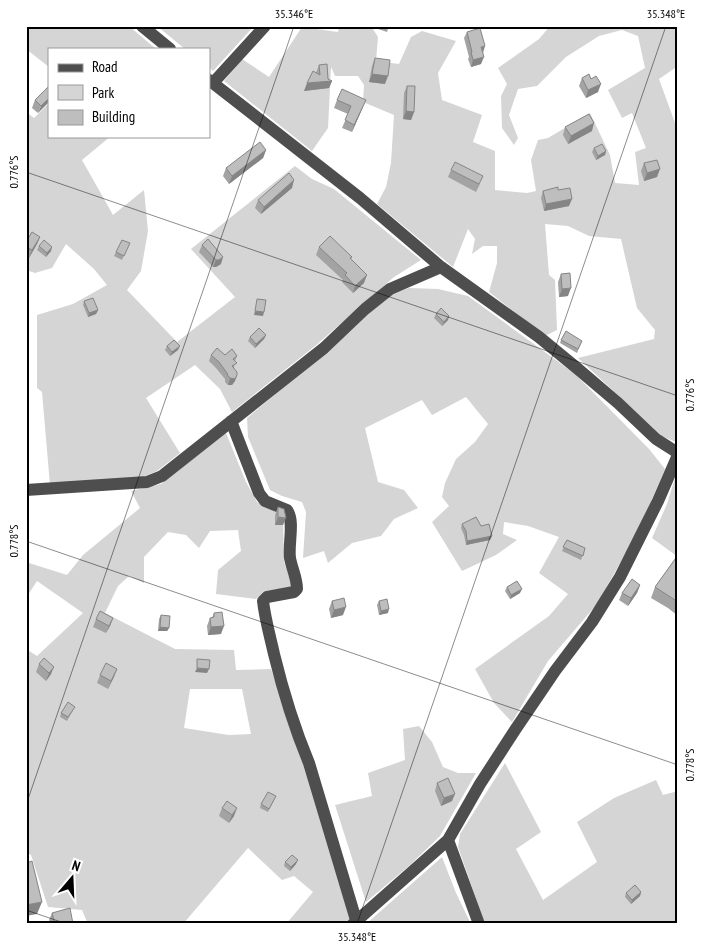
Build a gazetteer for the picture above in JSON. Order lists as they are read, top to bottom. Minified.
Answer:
{"legend":["Road","Park","Building"],"north":"top","coordinates":["35.346°E","35.348°E","0.776°S","0.778°S"]}
